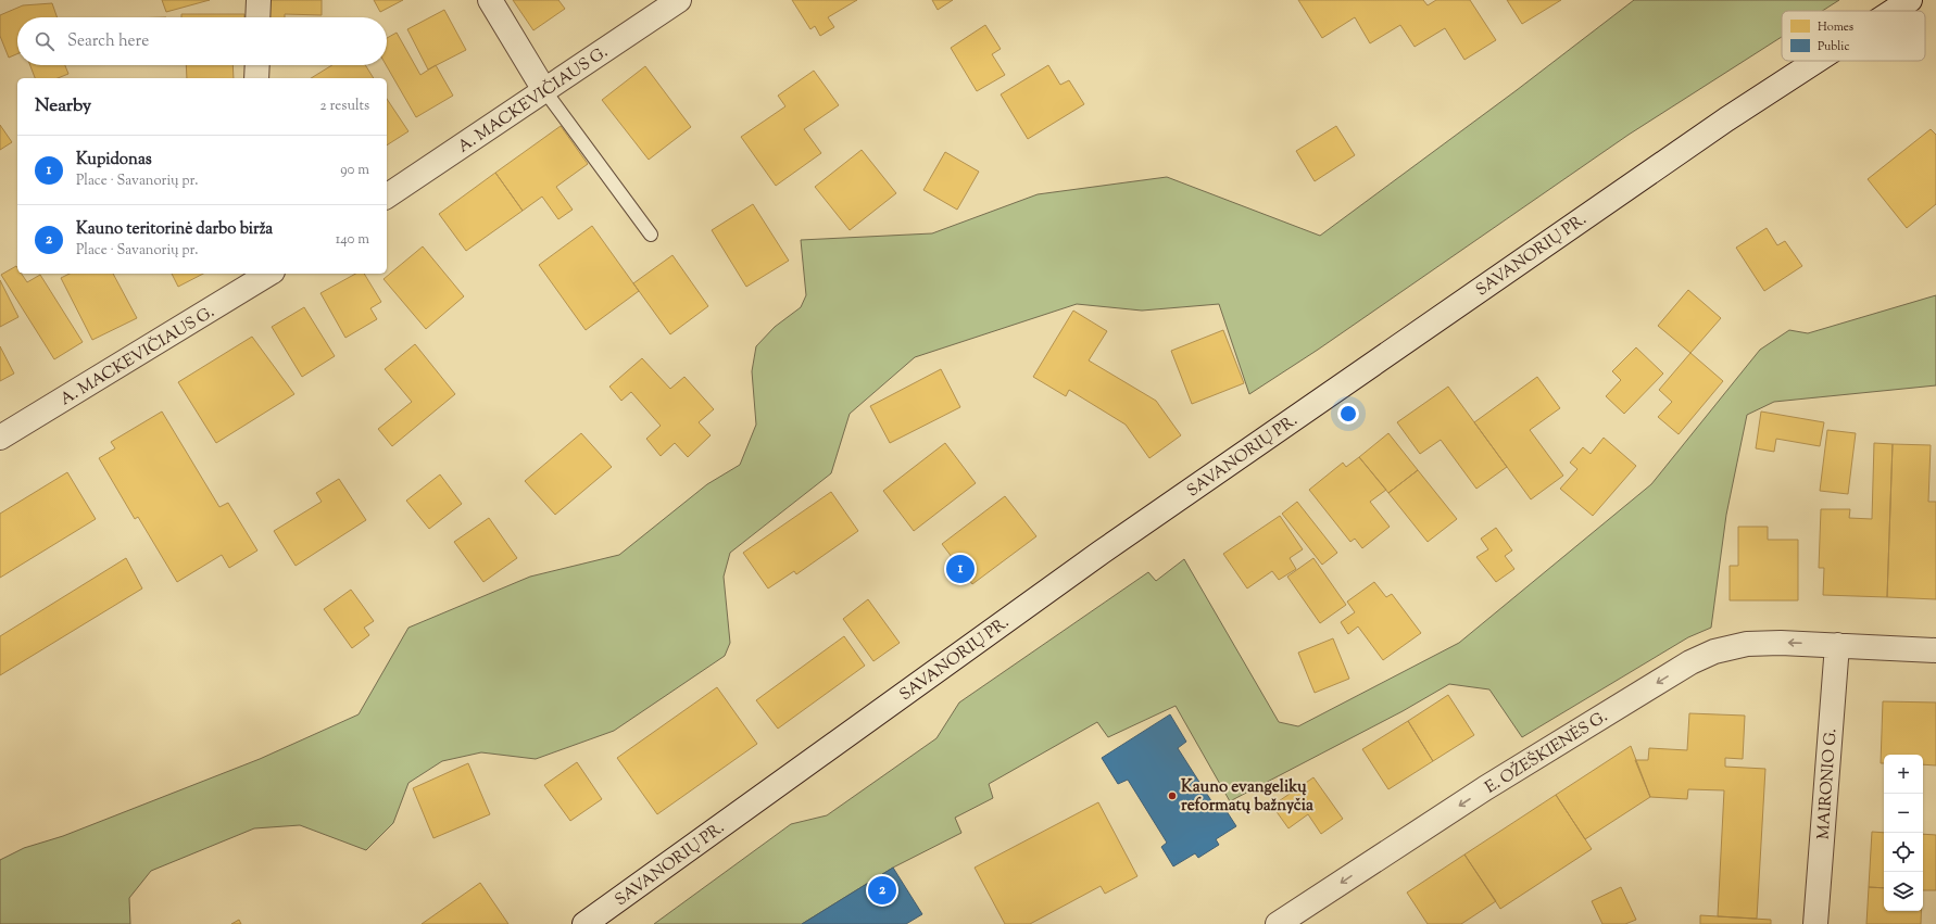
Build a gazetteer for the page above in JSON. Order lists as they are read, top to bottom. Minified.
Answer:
{"streets":{"street":["A. MACKEVIČIAUS G.","SAVANORIŲ PR.","E. OŽEŠKIENĖS G.","MAIRONIO G."]},"crossings":[["E. OŽEŠKIENĖS G.","MAIRONIO G."]],"one_way":["E. OŽEŠKIENĖS G."],"places":["Kauno evangelikų reformatų bažnyčia"],"legend":["Homes","Public"],"page":{"search":"Search here","heading":["Nearby","2 results"],"list":[{"mark":"1","name":"Kupidonas","note":"Place · Savanorių pr.","value":"90 m"},{"mark":"2","name":"Kauno teritorinė darbo birža","note":"Place · Savanorių pr.","value":"140 m"}],"pins":["1","2"],"map_buttons":["+","−"]}}
